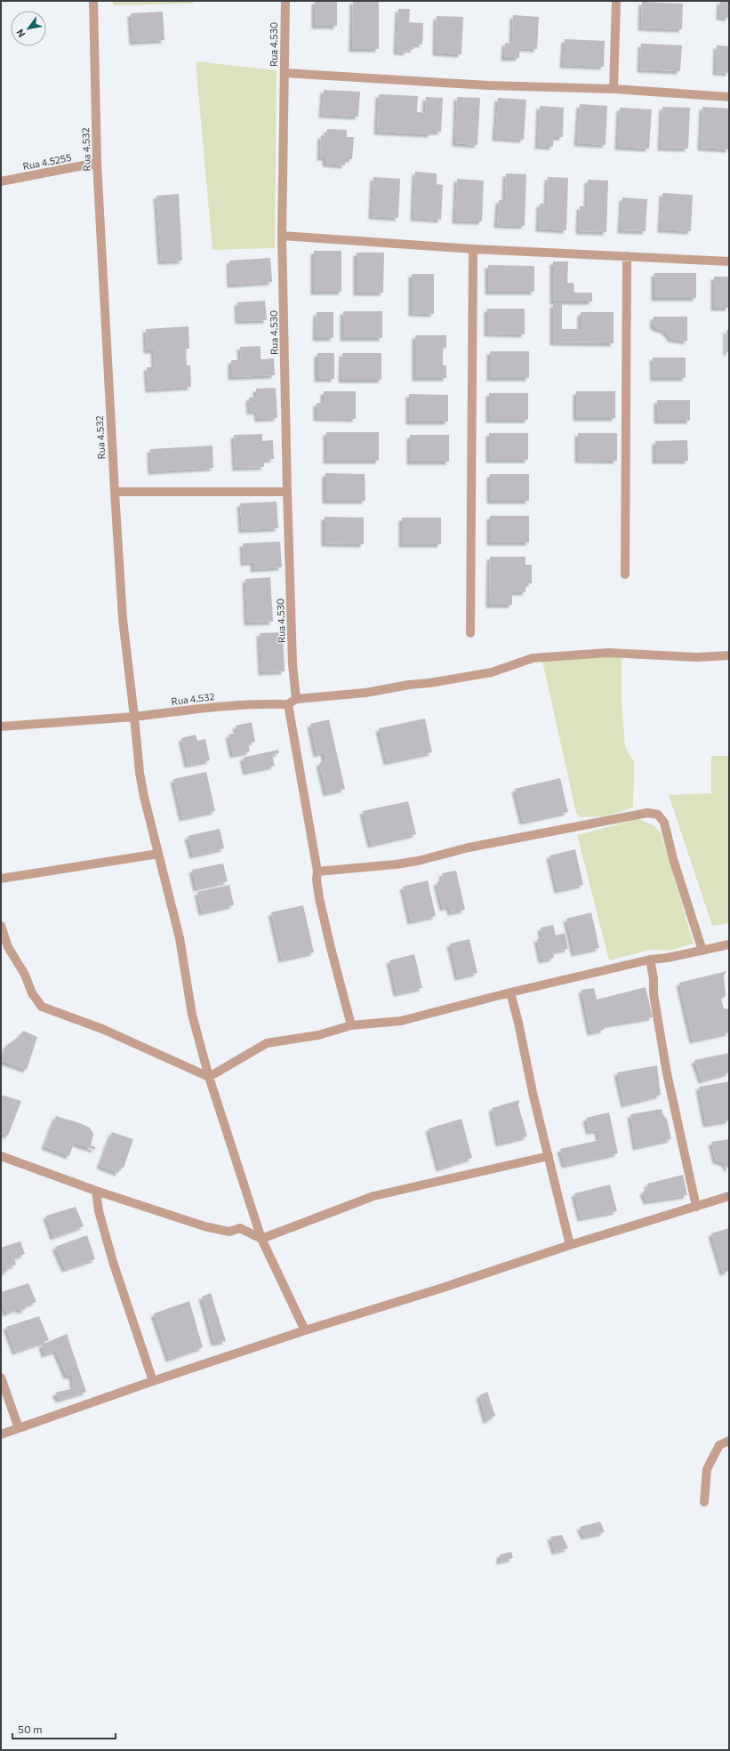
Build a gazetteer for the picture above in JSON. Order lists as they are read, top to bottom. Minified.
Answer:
{"streets":{"street":["Rua 4.530","Rua 4.532","Rua 4.5255"]},"crossings":[["Rua 4.532","Rua 4.5255"]],"scale_bar":"50 m","north":"bottom left"}
